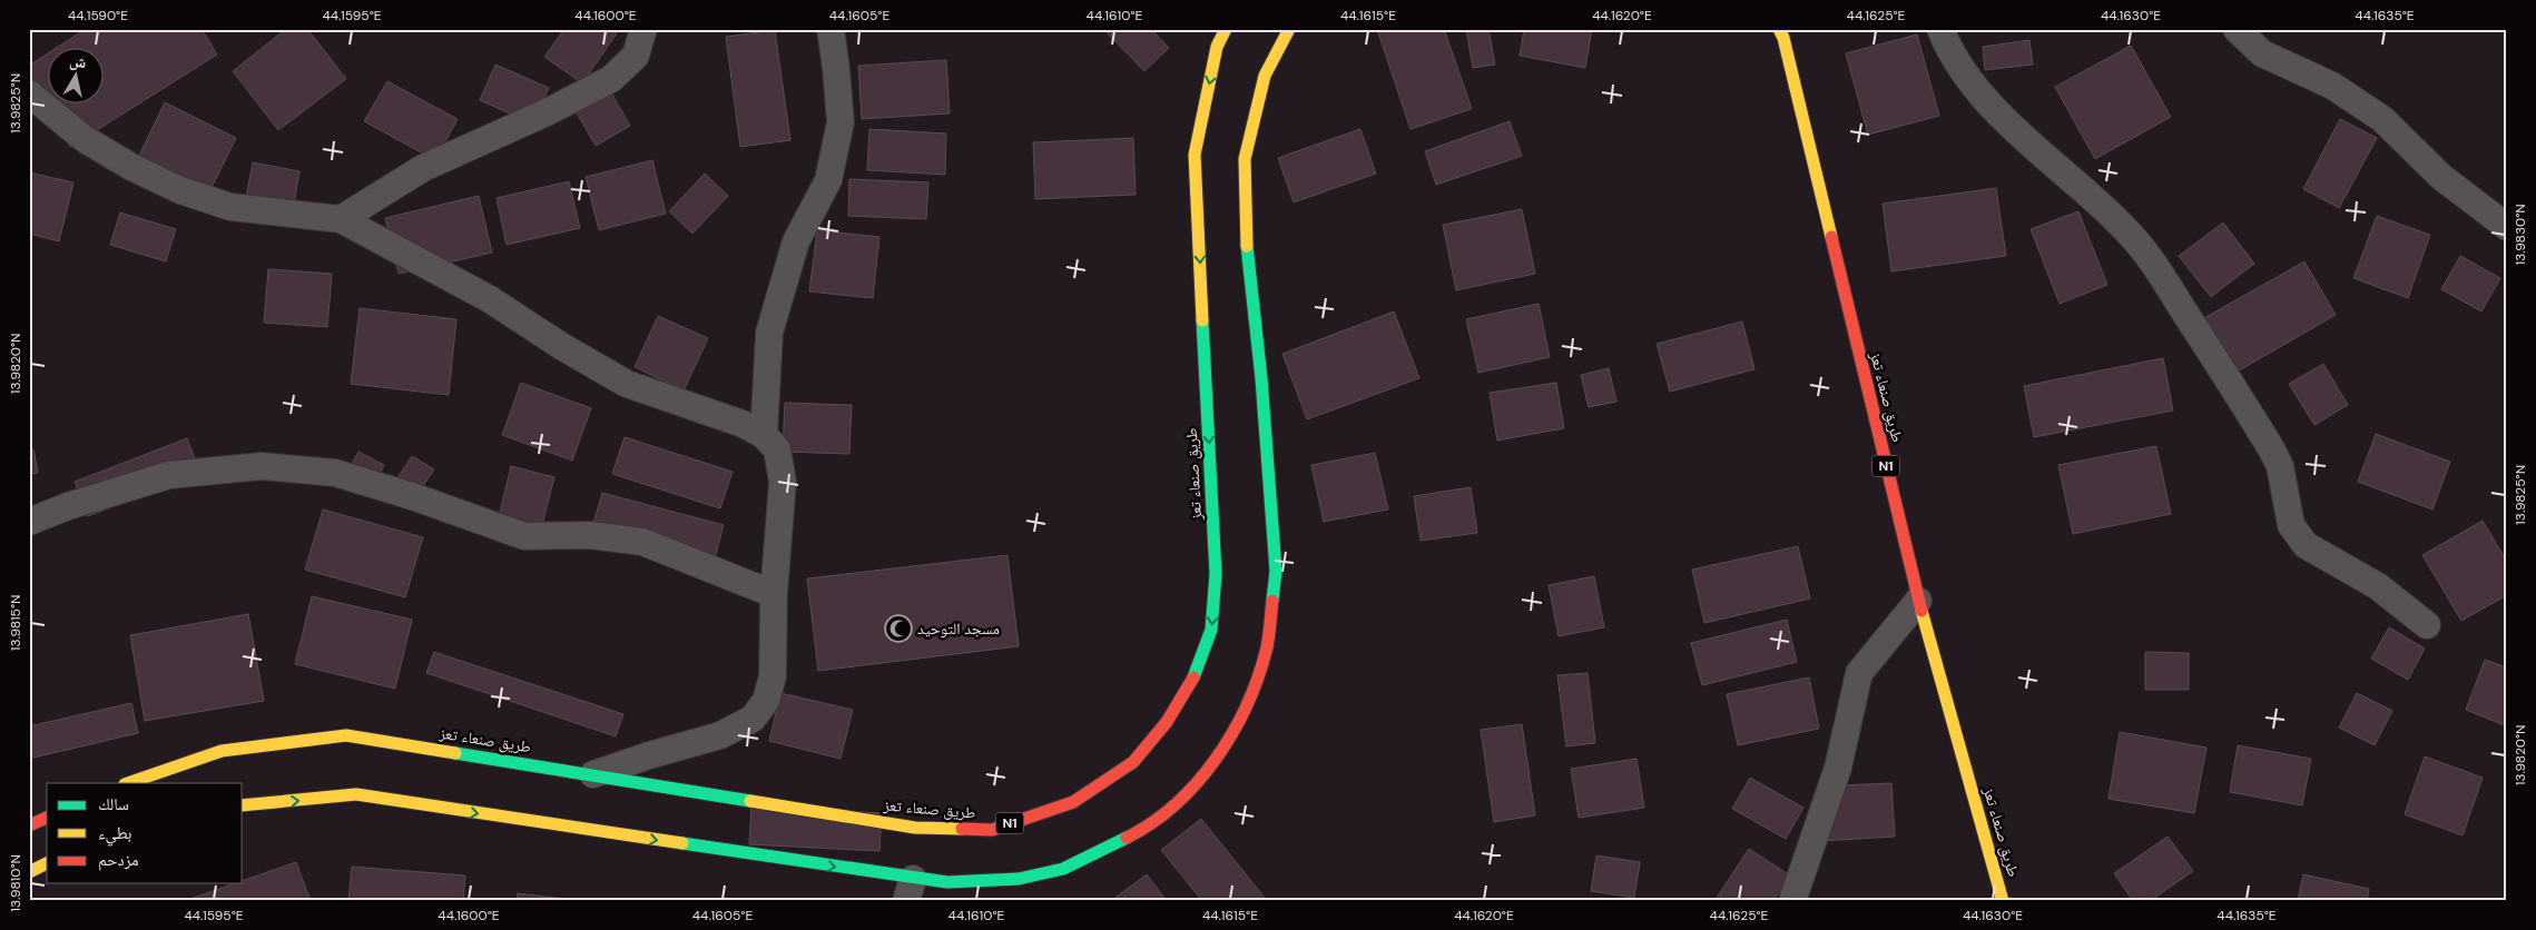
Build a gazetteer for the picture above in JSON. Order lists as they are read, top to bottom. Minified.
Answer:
{"streets":{"highway":["طريق صنعاء تعز","N1"]},"places":{"mosque":["مسجد التوحيد"]},"legend":["سالك","بطيء","مزدحم"],"north":"top","coordinates":["44.1590°E","44.1595°E","44.1600°E","44.1605°E","44.1610°E","44.1615°E","44.1620°E","44.1625°E","44.1630°E","44.1635°E","13.9825°N","13.9830°N","13.9820°N","13.9815°N","13.9810°N"]}
